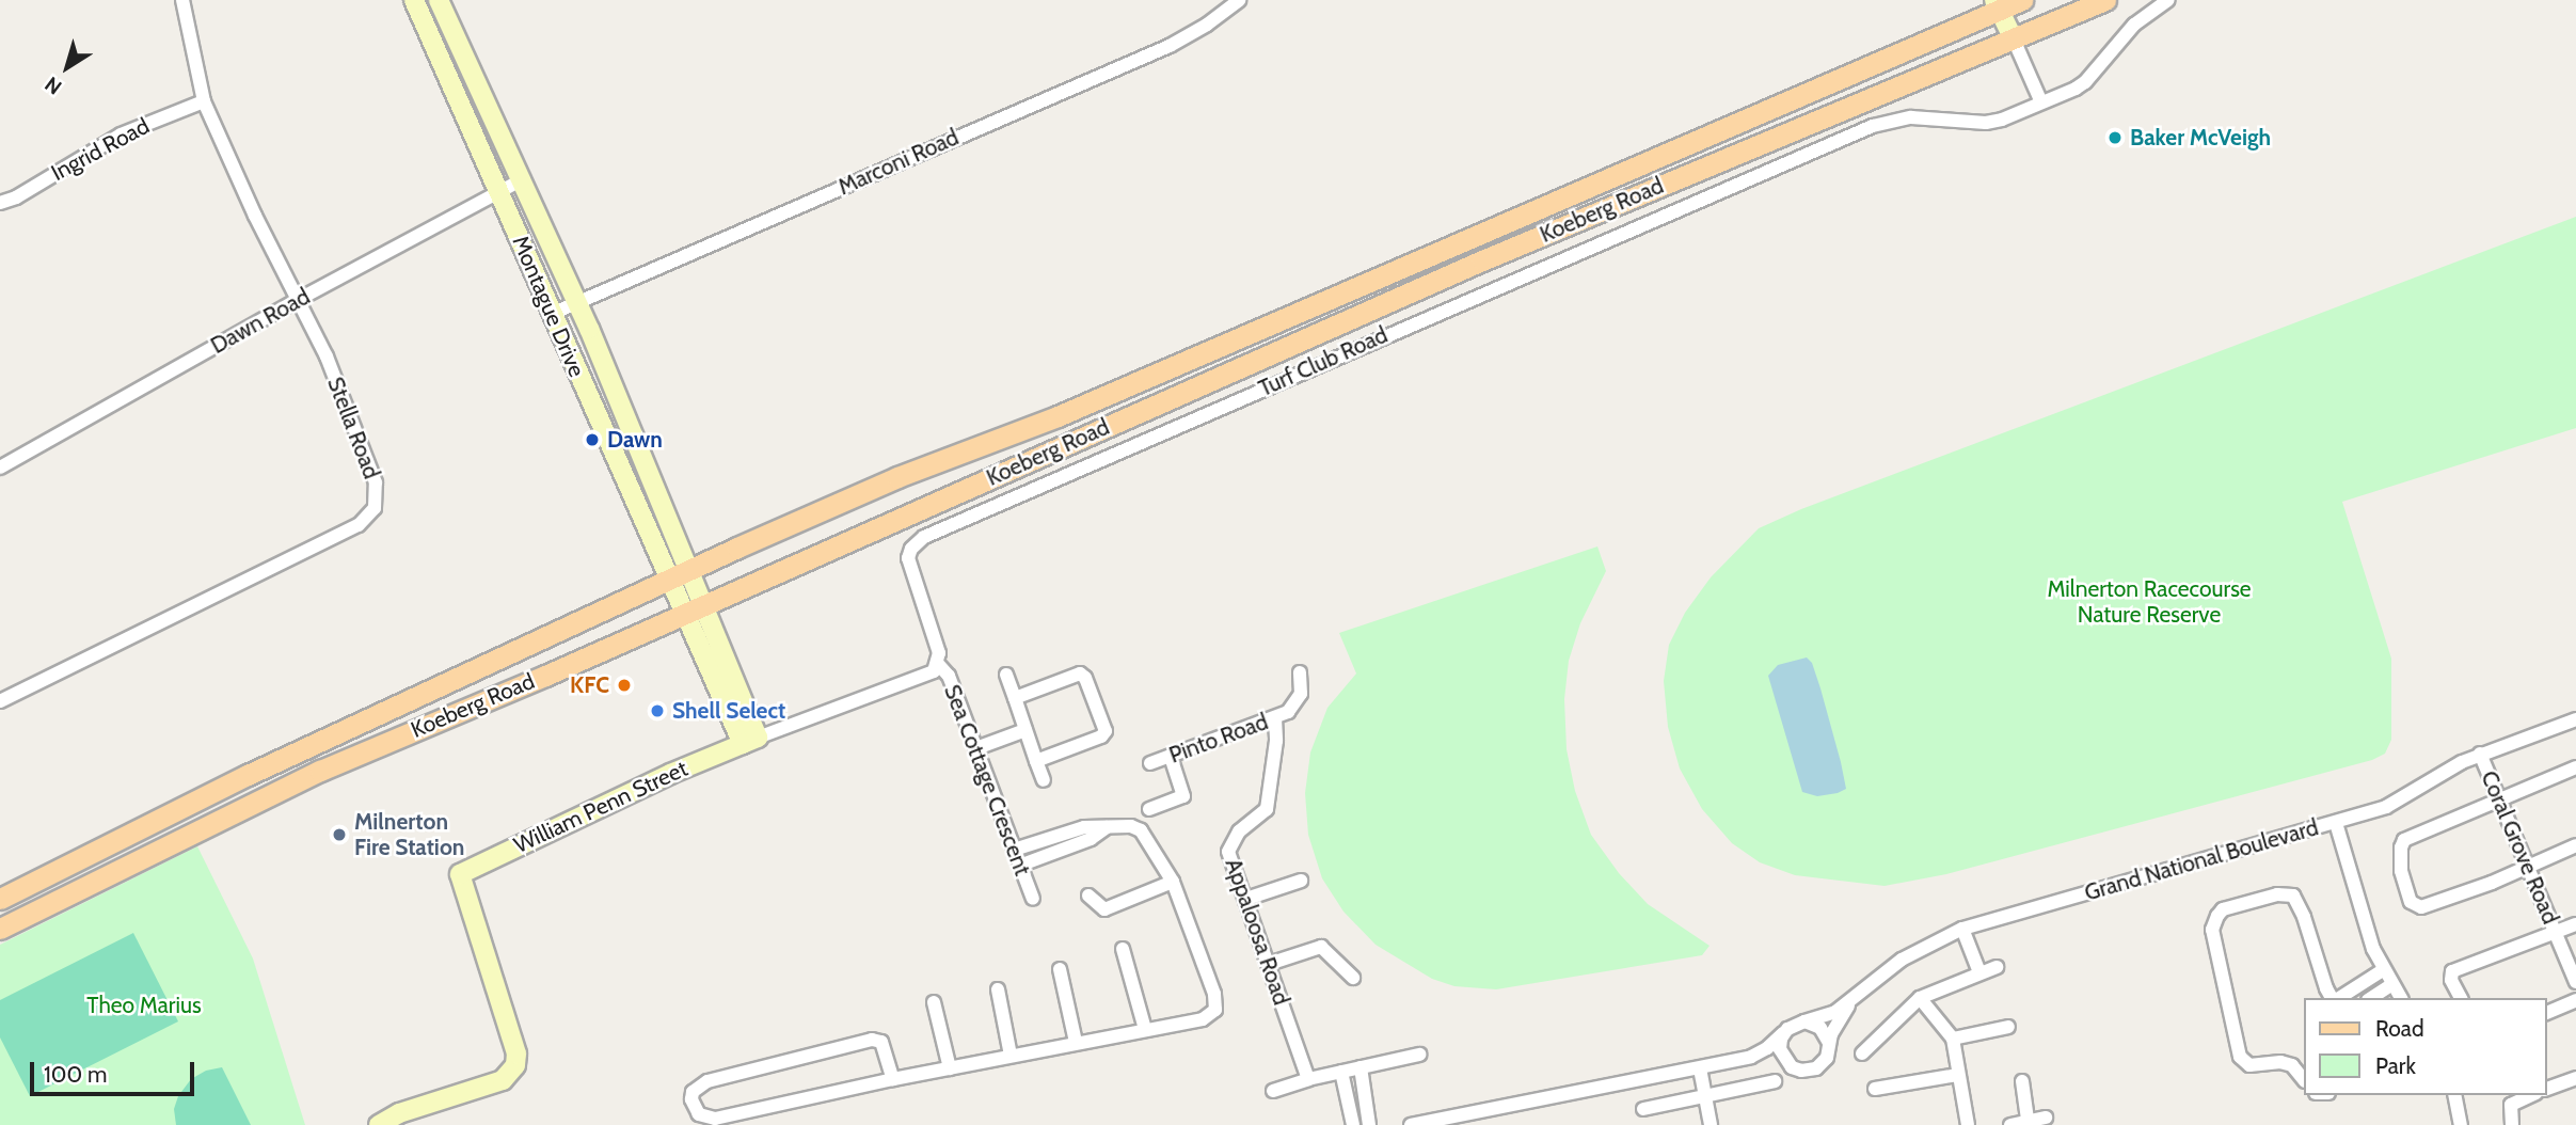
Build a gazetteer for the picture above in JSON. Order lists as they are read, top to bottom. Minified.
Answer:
{"streets":{"main road":["Koeberg Road","Montague Drive","William Penn Street"],"street":["Ingrid Road","Marconi Road","Dawn Road","Turf Club Road","Stella Road","Pinto Road","Sea Cottage Crescent","Coral Grove Road","Grand National Boulevard","Appaloosa Road"]},"crossings":[["Ingrid Road","Stella Road"],["Marconi Road","Montague Drive"],["Koeberg Road","Montague Drive"],["Montague Drive","Dawn Road"],["Montague Drive","William Penn Street"],["Dawn Road","Stella Road"],["Turf Club Road","Sea Cottage Crescent"],["Pinto Road","Appaloosa Road"],["Coral Grove Road","Grand National Boulevard"]],"parks":["Milnerton Racecourse Nature Reserve","Theo Marius"],"places":["Baker McVeigh","Dawn","KFC","Shell Select","Milnerton Fire Station"],"legend":["Road","Park"],"scale_bar":"100 m","north":"bottom left"}
